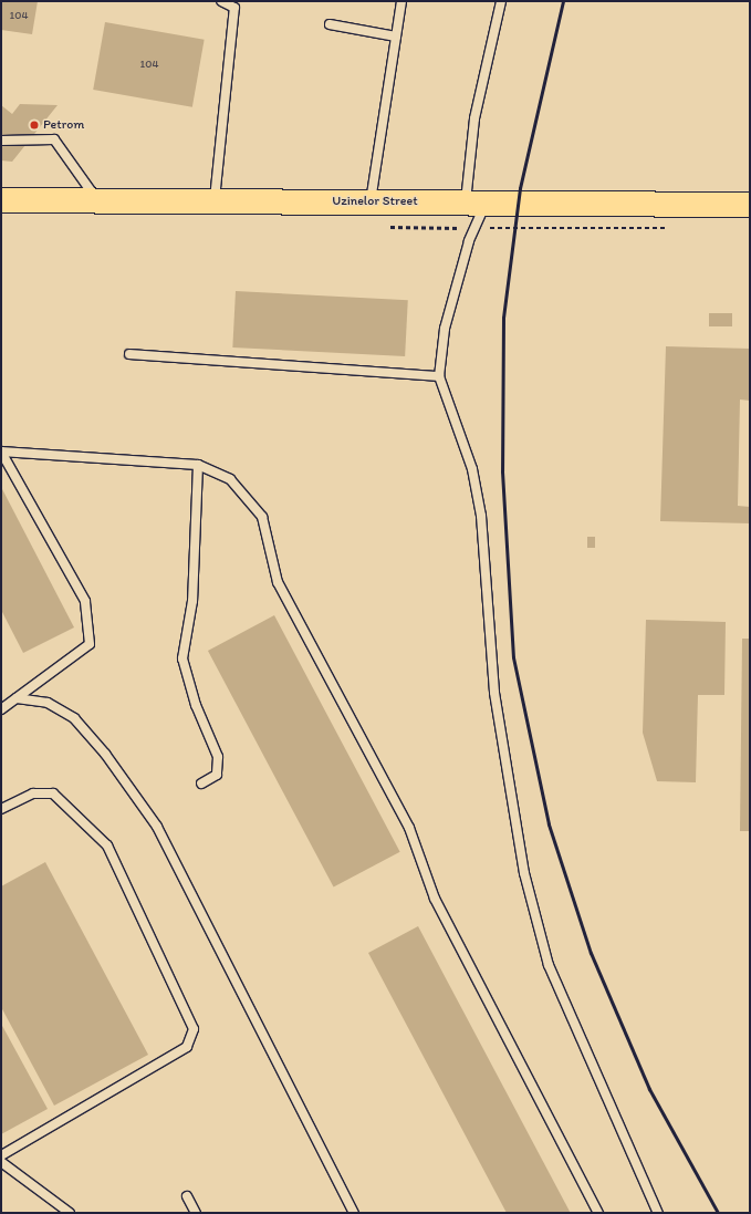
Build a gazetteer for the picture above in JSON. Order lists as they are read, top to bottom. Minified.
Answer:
{"streets":{"main road":["Uzinelor Street"]},"places":["Petrom"],"house_numbers":["104","104"]}
